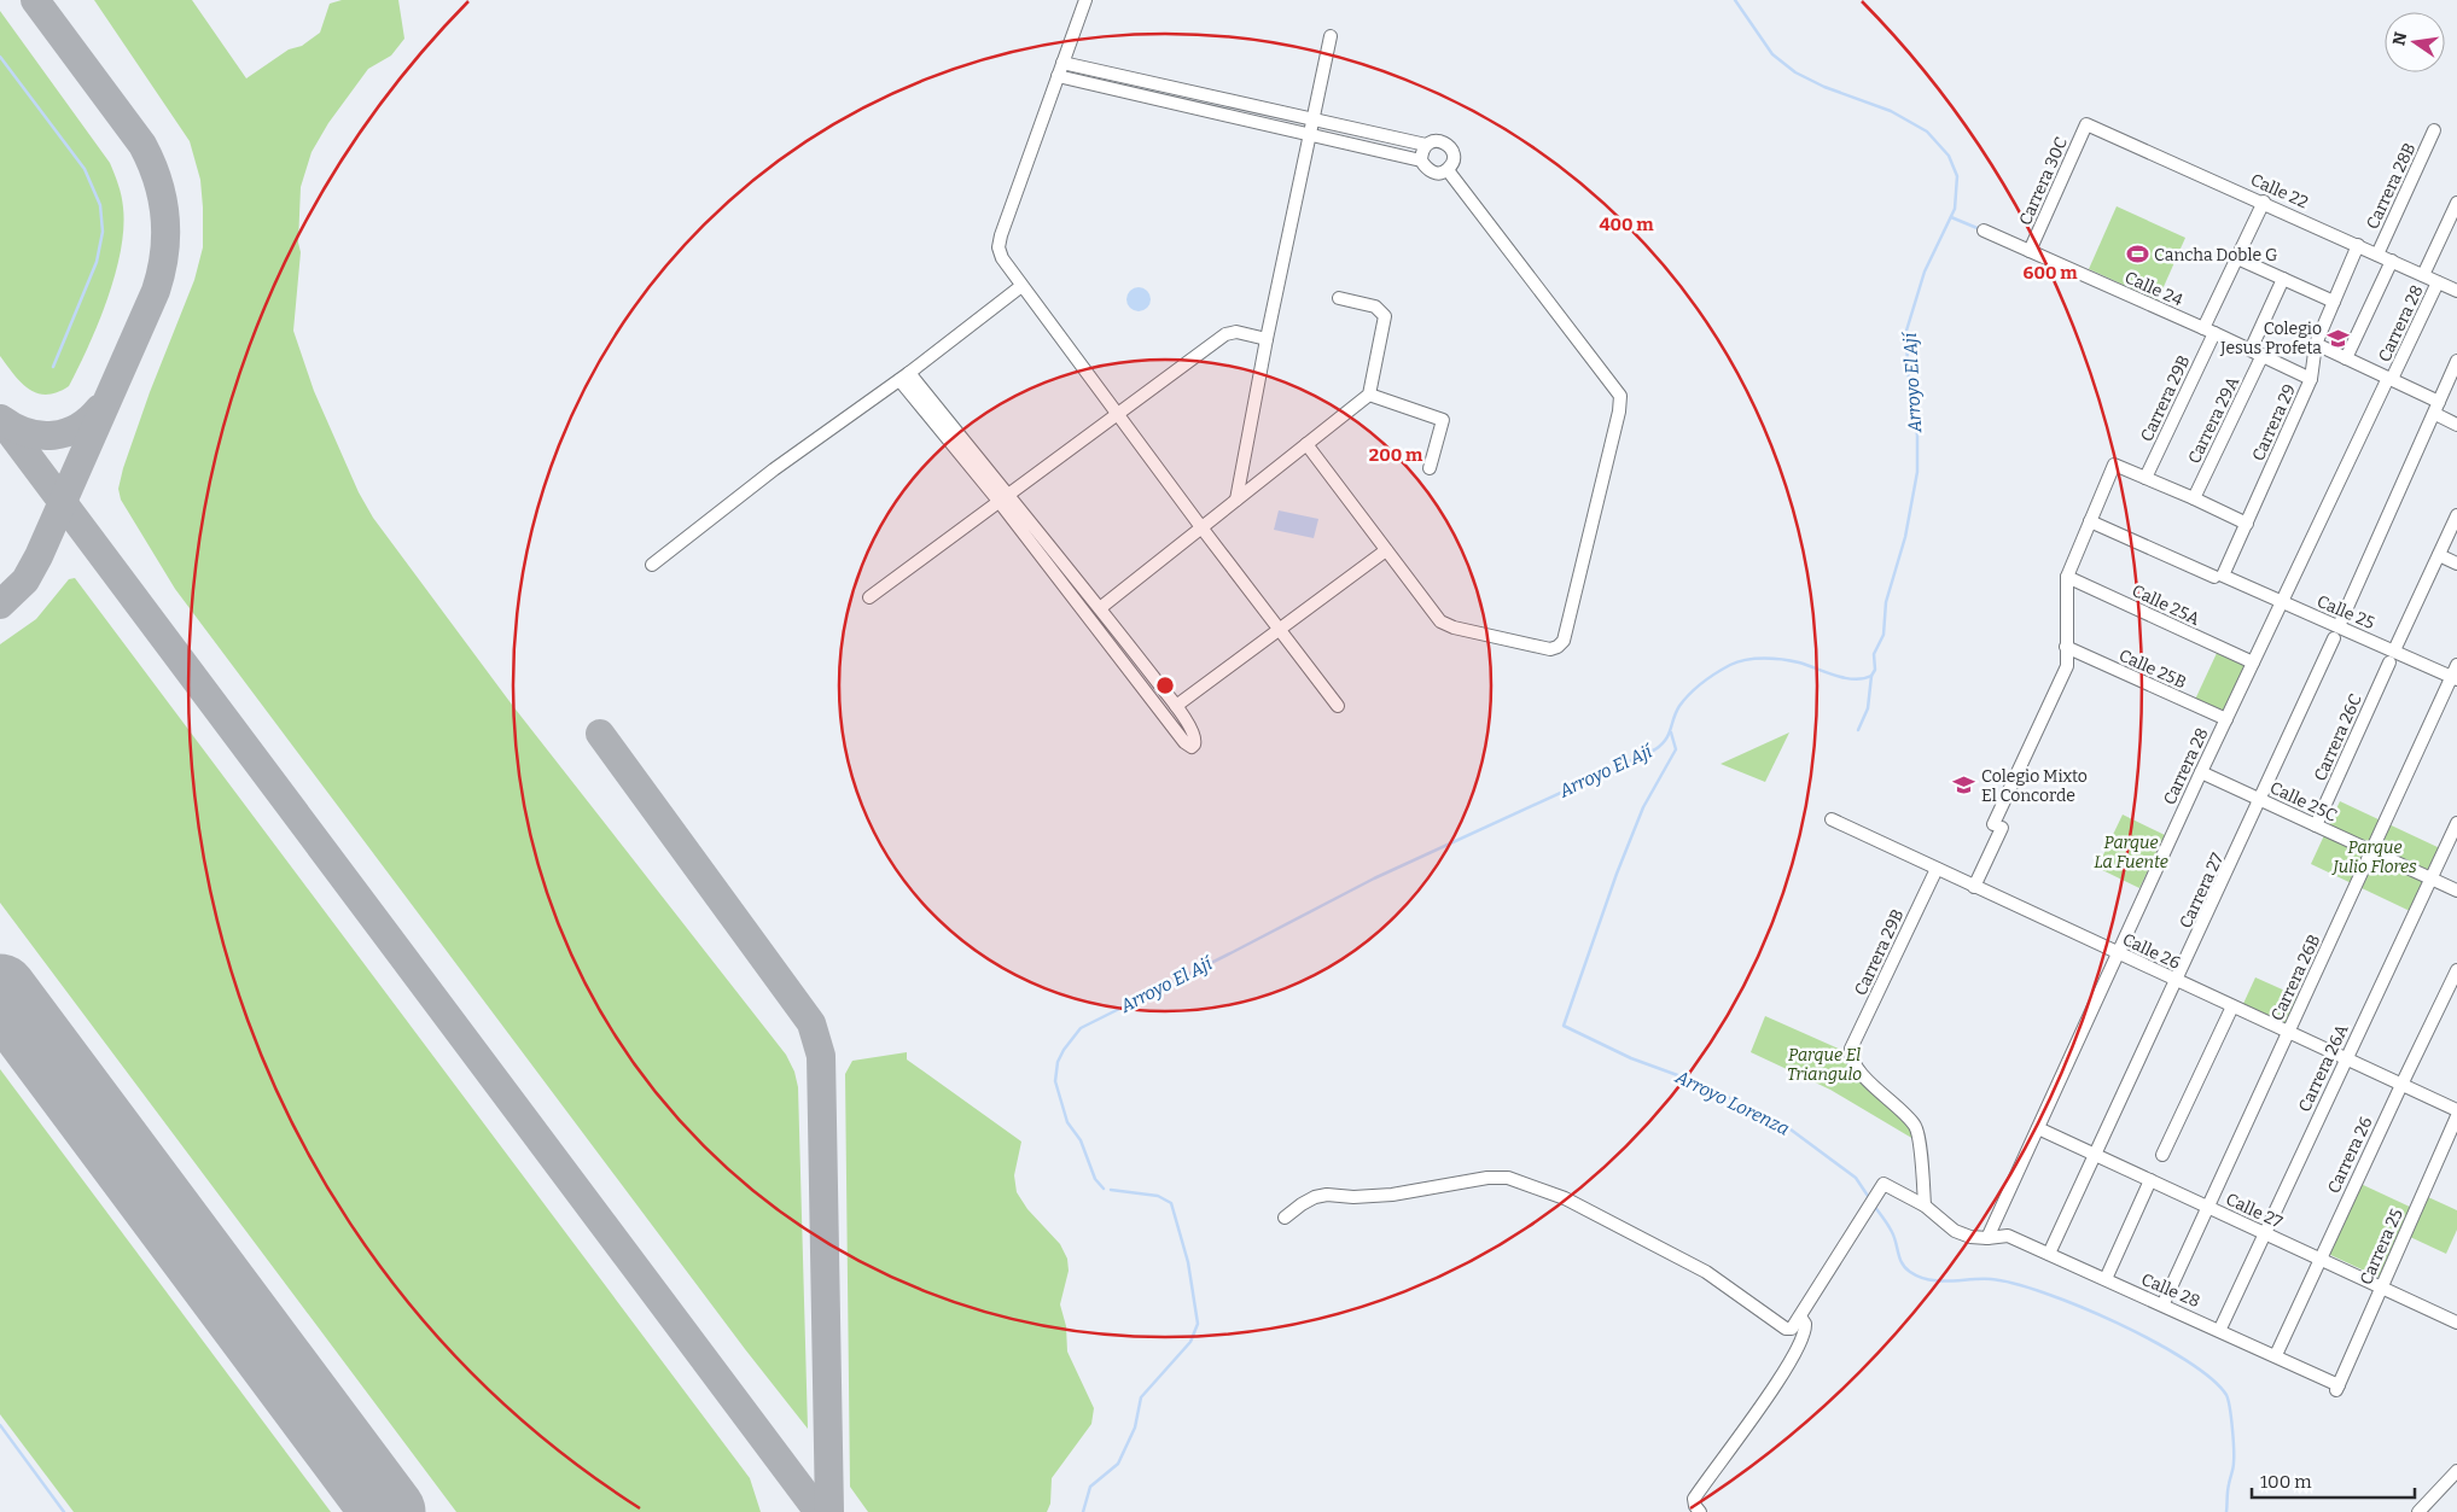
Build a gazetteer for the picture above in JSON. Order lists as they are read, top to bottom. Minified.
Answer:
{"streets":{"street":["Carrera 30C","Carrera 28B","Calle 22","Calle 24","Carrera 28","Carrera 29B","Carrera 29A","Carrera 29","Calle 25A","Calle 25","Calle 25B","Carrera 26C","Calle 25C","Carrera 27","Calle 26","Carrera 26B","Carrera 26A","Carrera 26","Calle 27","Carrera 25","Calle 28"]},"crossings":[["Carrera 30C","Calle 22"],["Carrera 30C","Calle 24"],["Carrera 28B","Calle 22"],["Calle 22","Carrera 28"],["Calle 22","Carrera 29B"],["Calle 22","Carrera 29"],["Calle 24","Carrera 29B"],["Calle 24","Carrera 29A"],["Calle 24","Carrera 29"],["Carrera 28","Calle 25A"],["Carrera 28","Calle 25"],["Carrera 28","Calle 25B"],["Carrera 28","Calle 25C"],["Carrera 28","Calle 26"],["Carrera 28","Calle 27"],["Carrera 28","Calle 28"],["Carrera 29B","Calle 26"],["Carrera 29B","Calle 28"],["Carrera 29","Calle 25"],["Calle 25","Carrera 26C"],["Calle 25","Carrera 27"],["Calle 25","Carrera 26B"],["Carrera 26C","Calle 25C"],["Calle 25C","Carrera 27"],["Calle 25C","Carrera 26B"],["Calle 25C","Carrera 26A"],["Carrera 27","Calle 26"],["Carrera 27","Calle 27"],["Carrera 27","Calle 28"],["Calle 26","Carrera 26B"],["Calle 26","Carrera 26A"],["Calle 26","Carrera 26"],["Carrera 26B","Calle 27"],["Carrera 26B","Calle 28"],["Carrera 26A","Calle 27"],["Carrera 26A","Calle 28"],["Carrera 26","Calle 27"],["Carrera 26","Calle 28"],["Calle 27","Carrera 25"],["Carrera 25","Calle 28"]],"water":["Arroyo El Ají","Arroyo Lorenza"],"parks":["Parque La Fuente","Parque Julio Flores","Parque El Triangulo"],"places":{"sports":["Cancha Doble G"],"school or university":["Colegio Jesus Profeta","Colegio Mixto El Concorde"]},"scale_bar":"100 m","north":"left","rings":["400 m","600 m","200 m"]}
